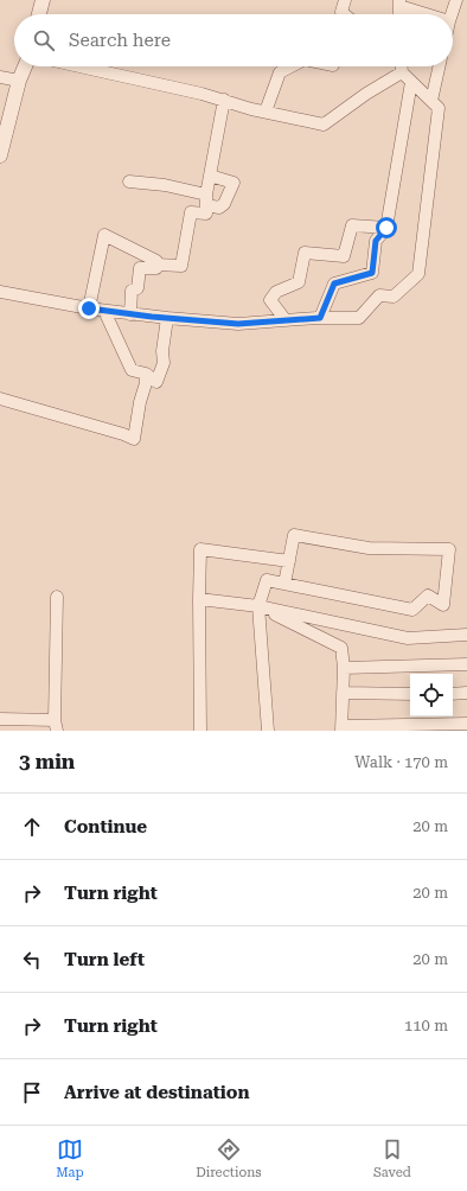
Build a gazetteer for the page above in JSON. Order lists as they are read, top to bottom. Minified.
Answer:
{"page":{"search":"Search here","heading":["3 min","Walk · 170 m"],"list":[["Continue","20 m"],["Turn right","20 m"],["Turn left","20 m"],["Turn right","110 m"],"Arrive at destination"],"nav":["Map","Directions","Saved"]}}
